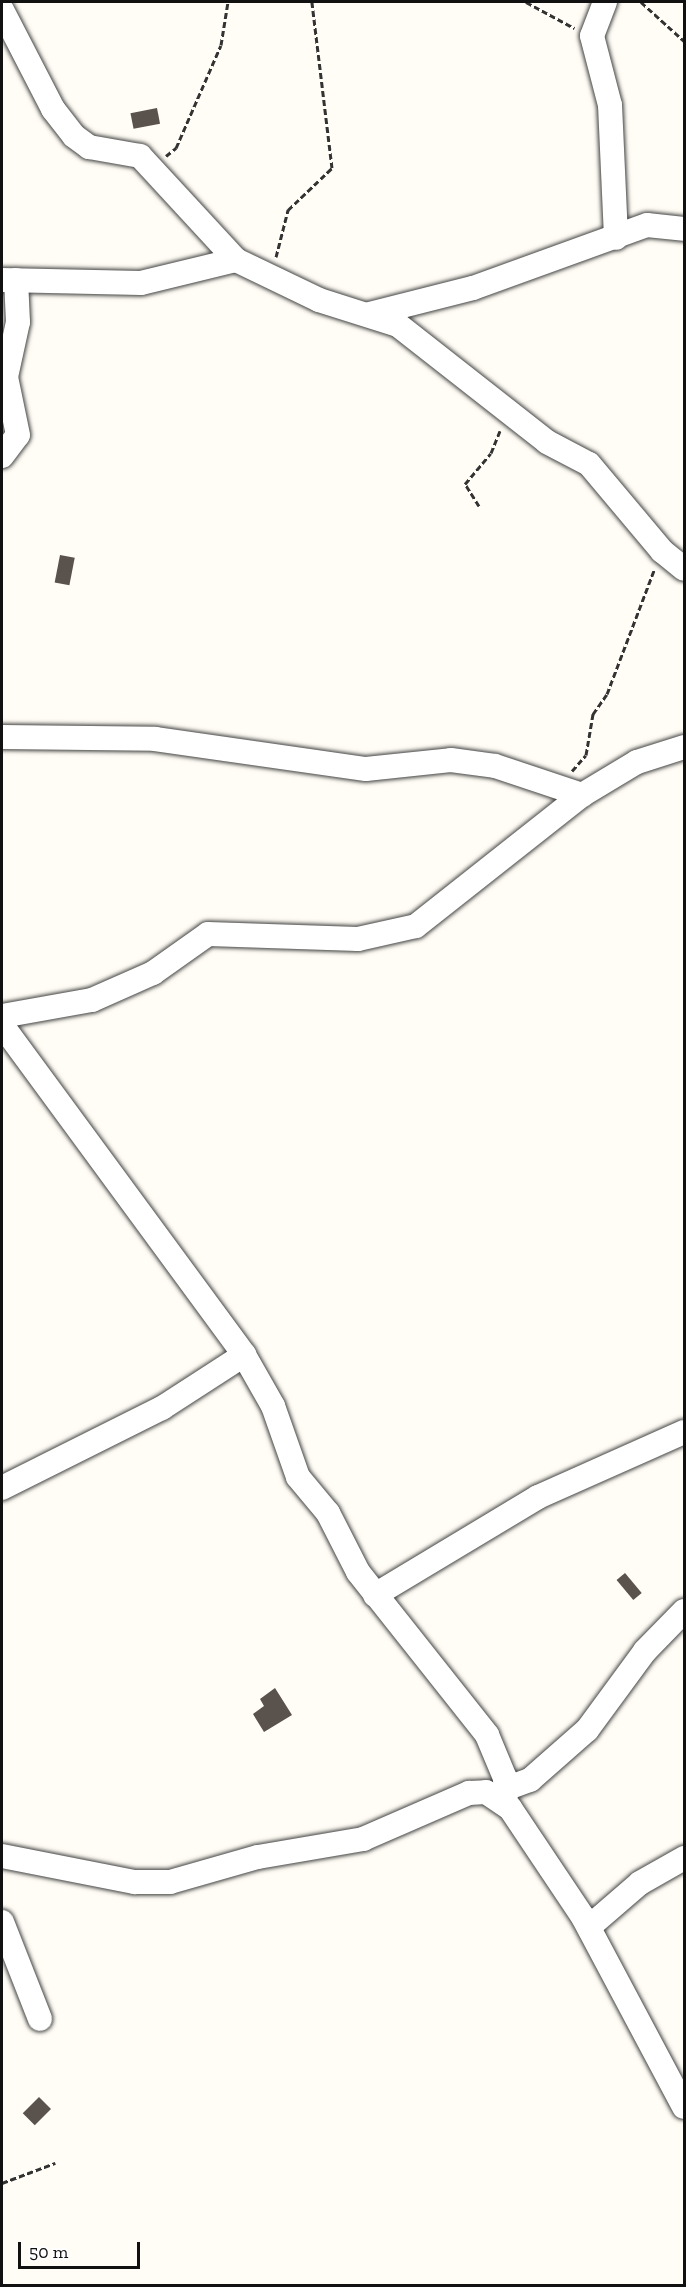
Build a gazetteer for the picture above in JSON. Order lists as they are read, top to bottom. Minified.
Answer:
{"scale_bar":"50 m"}
